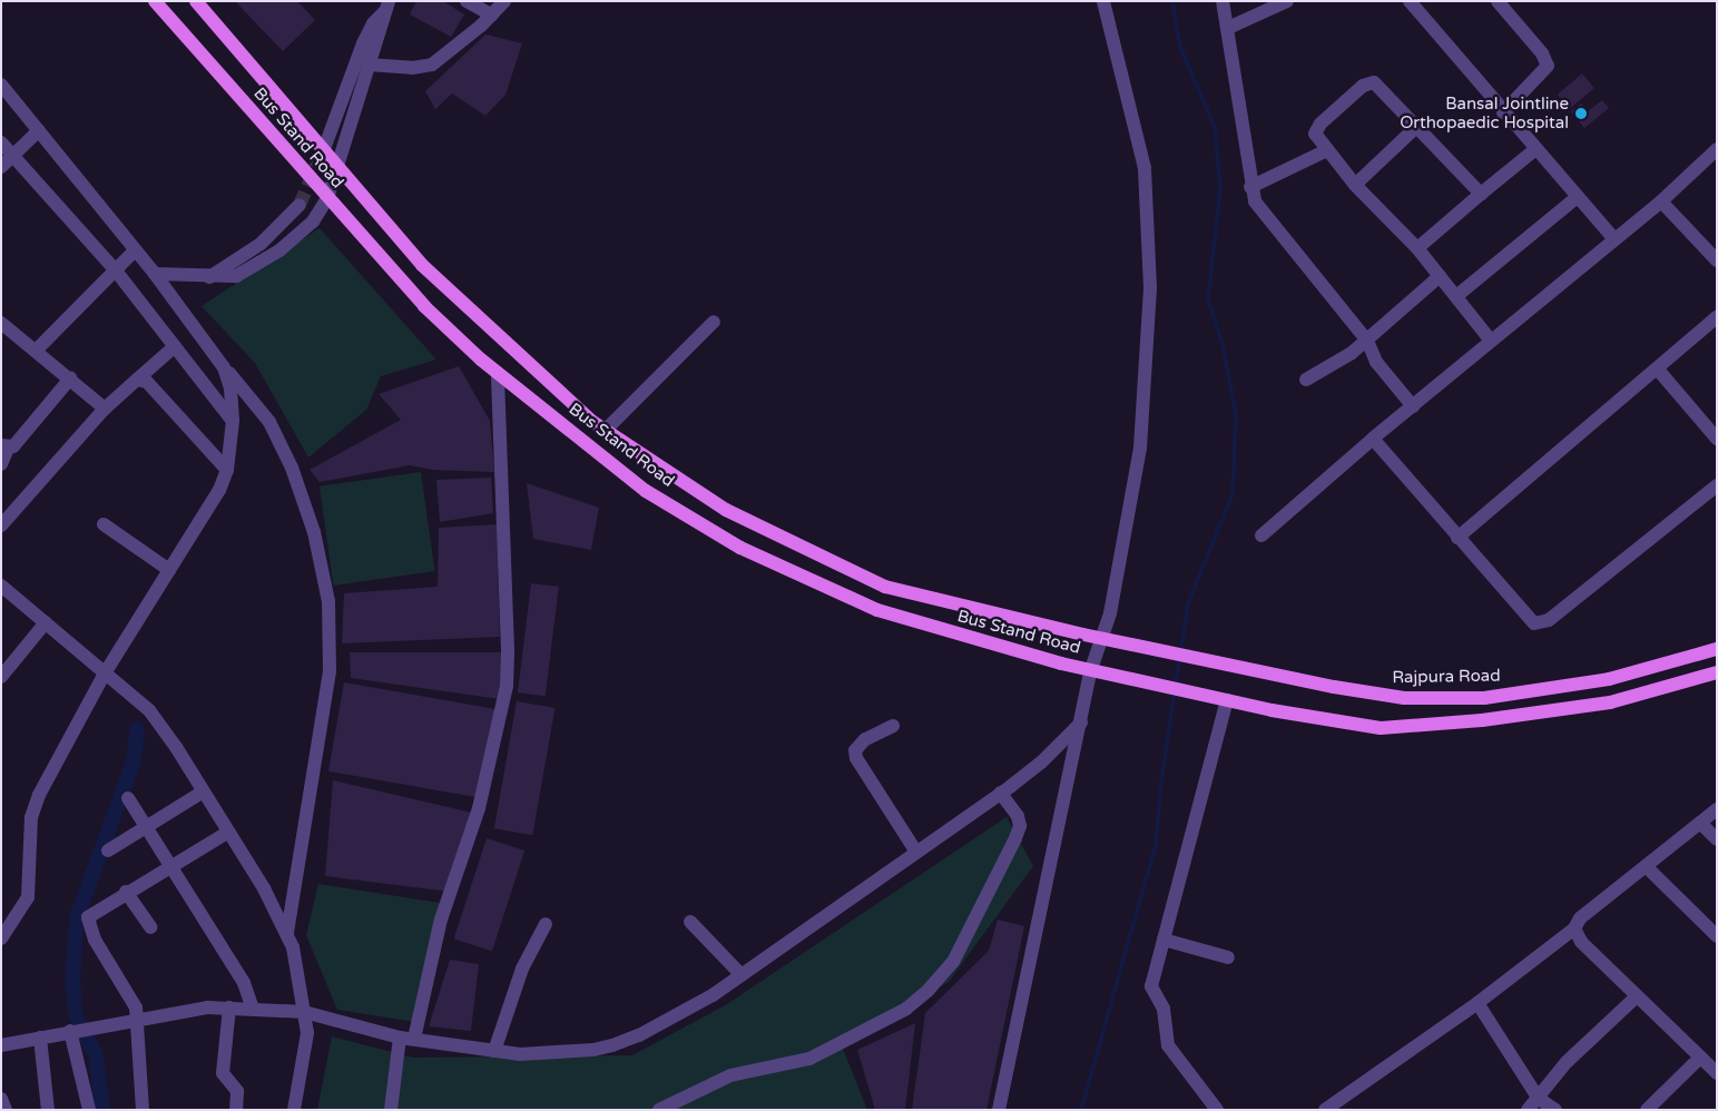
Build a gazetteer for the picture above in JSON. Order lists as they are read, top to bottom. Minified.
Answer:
{"streets":{"main road":["Bus Stand Road","Rajpura Road"]},"crossings":[["Bus Stand Road","Rajpura Road"]],"places":["Bansal Jointline Orthopaedic Hospital"]}
